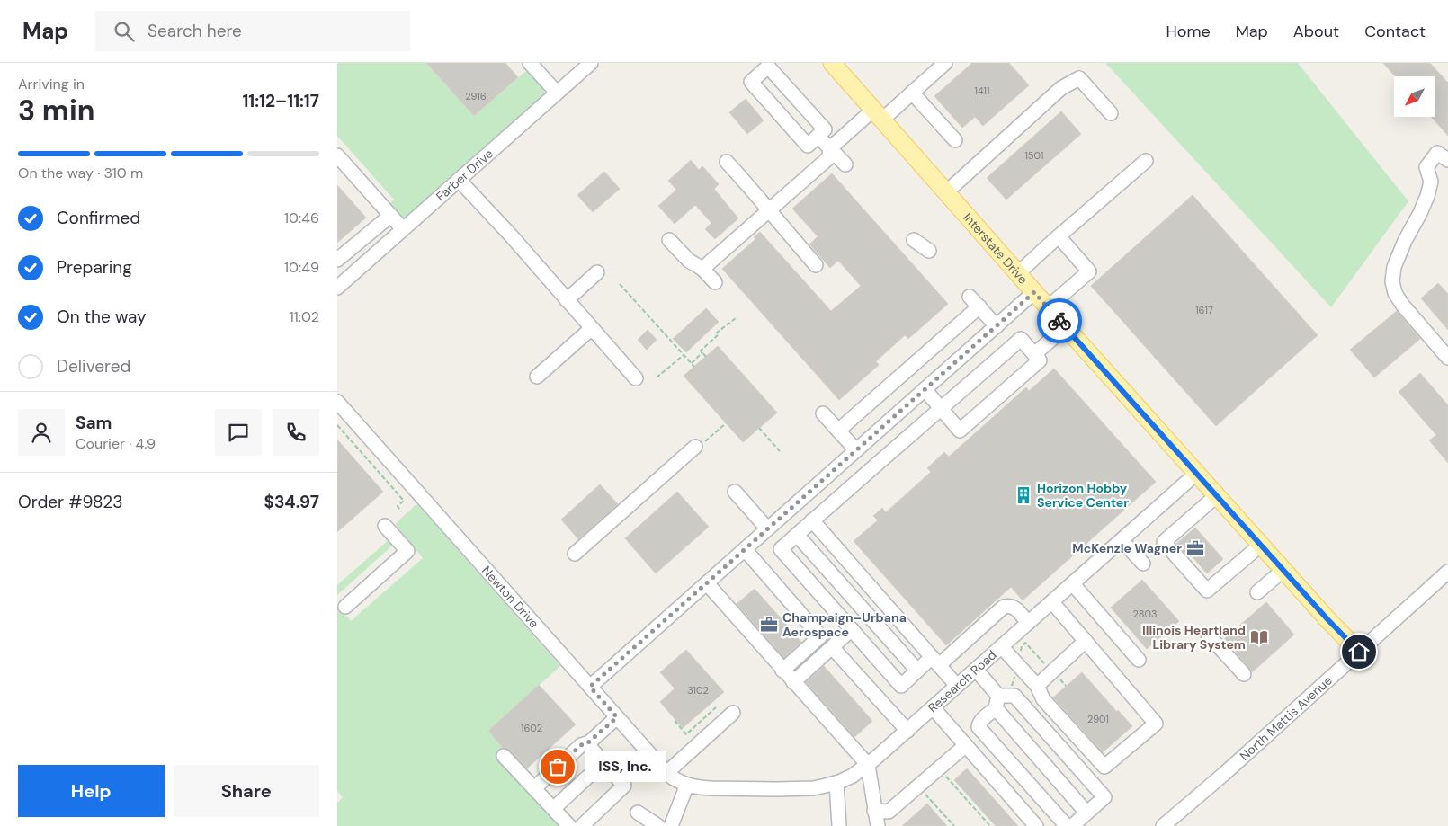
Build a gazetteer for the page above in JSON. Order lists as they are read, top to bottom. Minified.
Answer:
{"streets":{"main road":["Interstate Drive"],"street":["Farber Drive","Newton Drive","Research Road","North Mattis Avenue"]},"crossings":[["Interstate Drive","Research Road"],["Interstate Drive","North Mattis Avenue"],["Newton Drive","Research Road"]],"places":{"building":["Horizon Hobby Service Center"],"office":["McKenzie Wagner","Champaign–Urbana Aerospace"],"library":["Illinois Heartland Library System"],"other":["ISS, Inc."]},"house_numbers":["1411","2916","1501","1617","2803","3102","2901","1602"],"north":"bottom left","page":{"header":"Map","search":"Search here","nav":["Home","Map","About","Contact"],"heading":["3 min","Arriving in","11:12–11:17"],"panel":["Sam","Courier · 4.9","Order #9823","$34.97"],"bar":"On the way · 310 m","list":[["Confirmed","10:46"],["Preparing","10:49"],["On the way","11:02"],"Delivered"],"bubble":"ISS, Inc.","buttons":["Help","Share"]}}
